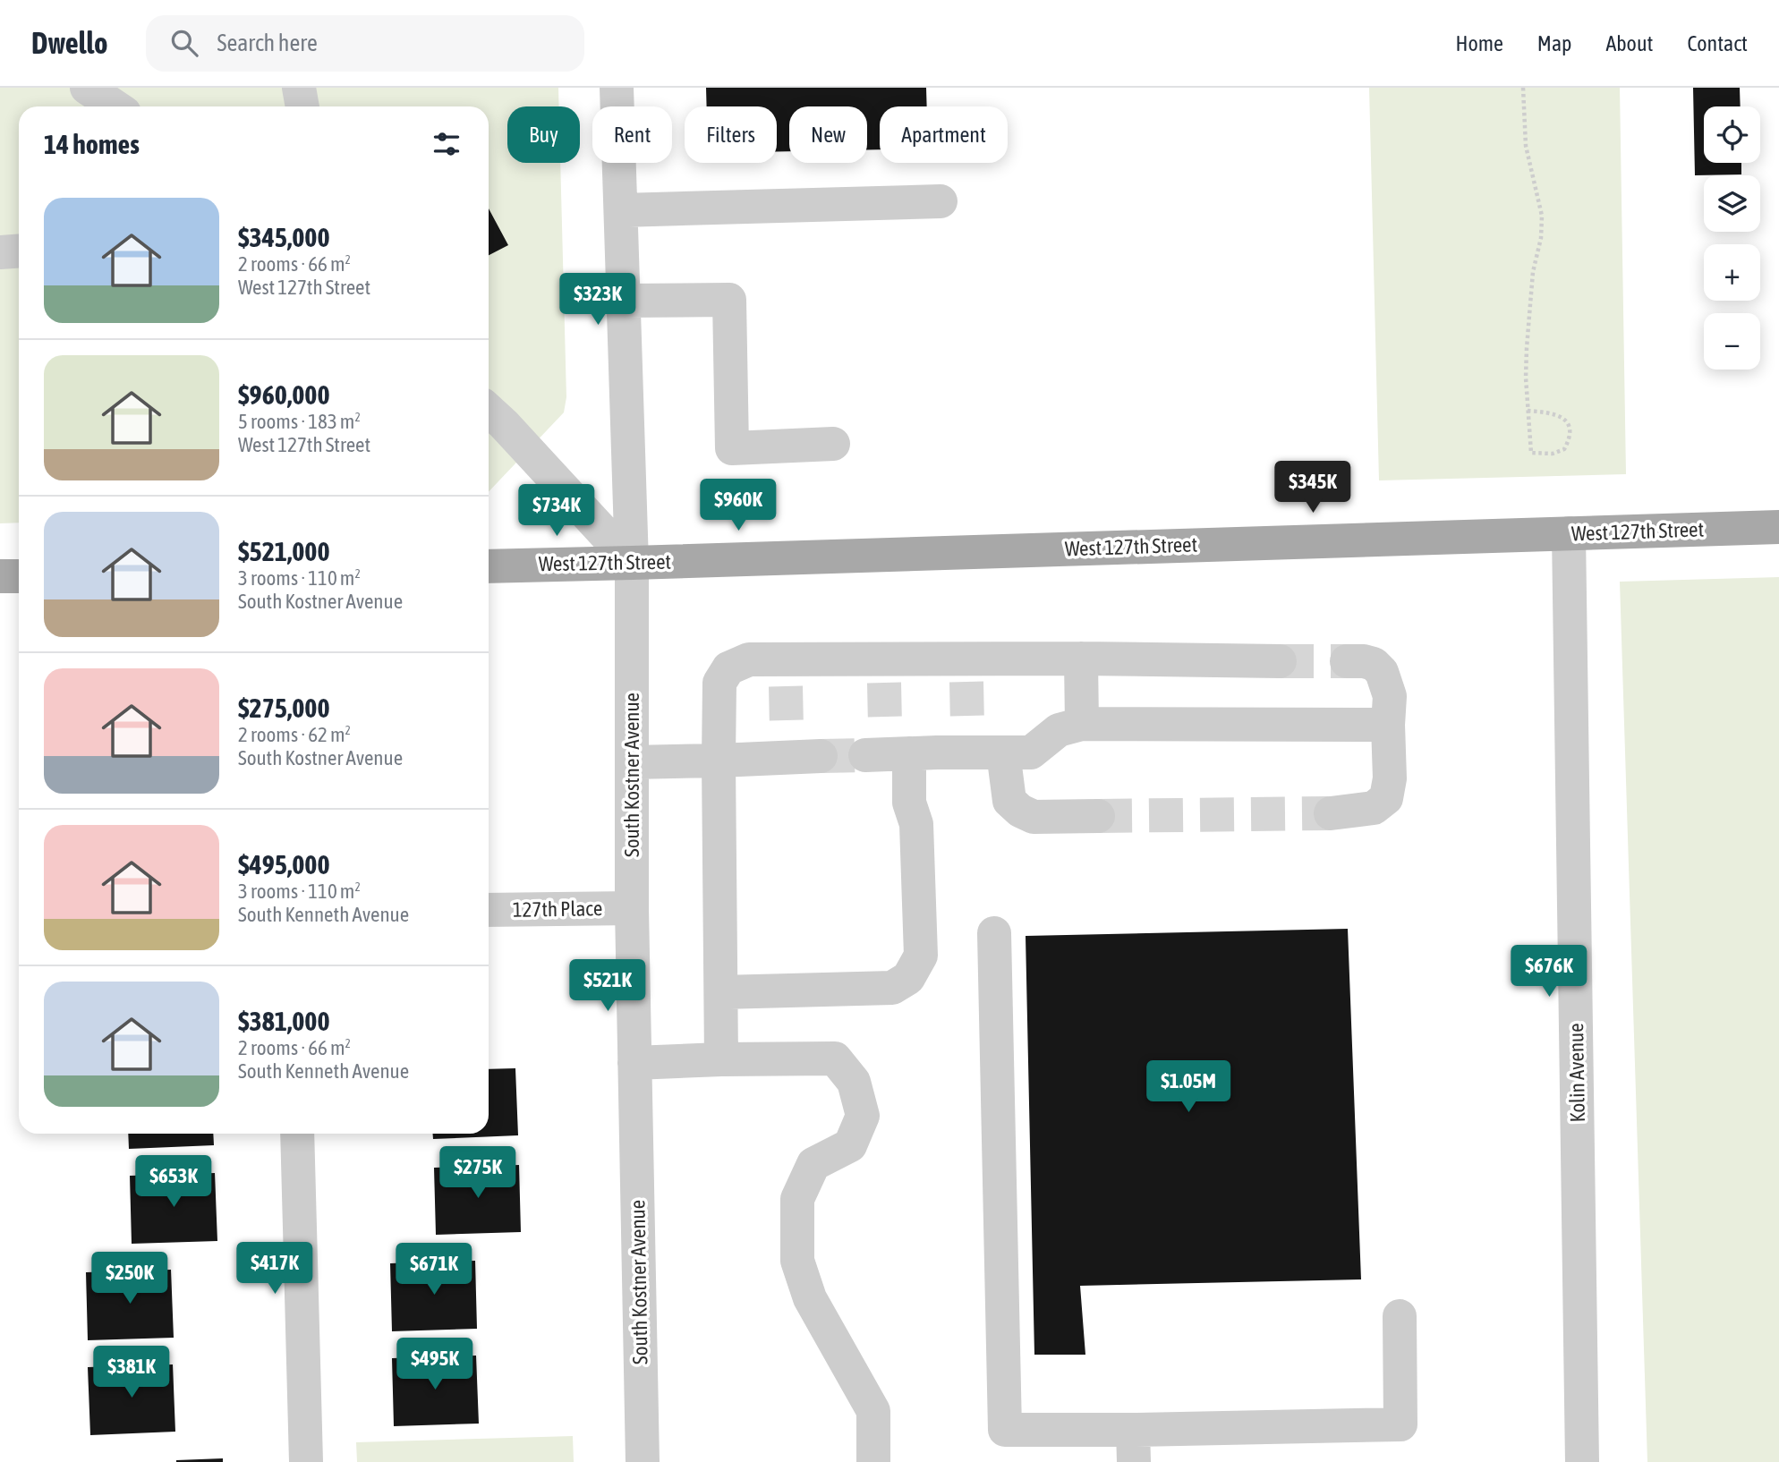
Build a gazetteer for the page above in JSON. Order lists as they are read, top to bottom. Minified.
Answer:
{"streets":{"main road":["West 127th Street"],"street":["South Kostner Avenue","127th Place","Kolin Avenue"]},"crossings":[["West 127th Street","South Kostner Avenue"],["West 127th Street","Kolin Avenue"],["South Kostner Avenue","127th Place"]],"page":{"header":"Dwello","search":"Search here","nav":["Home","Map","About","Contact"],"map_buttons":["+","−"],"chip":["Buy","Rent","Filters","New","Apartment"],"heading":"14 homes","list":[{"name":"$345,000","note":"2 rooms · 66 m² · West 127th Street"},{"name":"$960,000","note":"5 rooms · 183 m² · West 127th Street"},{"name":"$521,000","note":"3 rooms · 110 m² · South Kostner Avenue"},{"name":"$275,000","note":"2 rooms · 62 m² · South Kostner Avenue"},{"name":"$495,000","note":"3 rooms · 110 m² · South Kenneth Avenue"},{"name":"$381,000","note":"2 rooms · 66 m² · South Kenneth Avenue"}],"price":["$323K","$345K","$960K","$734K","$676K","$521K","$1.05M","$275K","$653K","$417K","$671K","$250K","$495K","$381K"]}}
